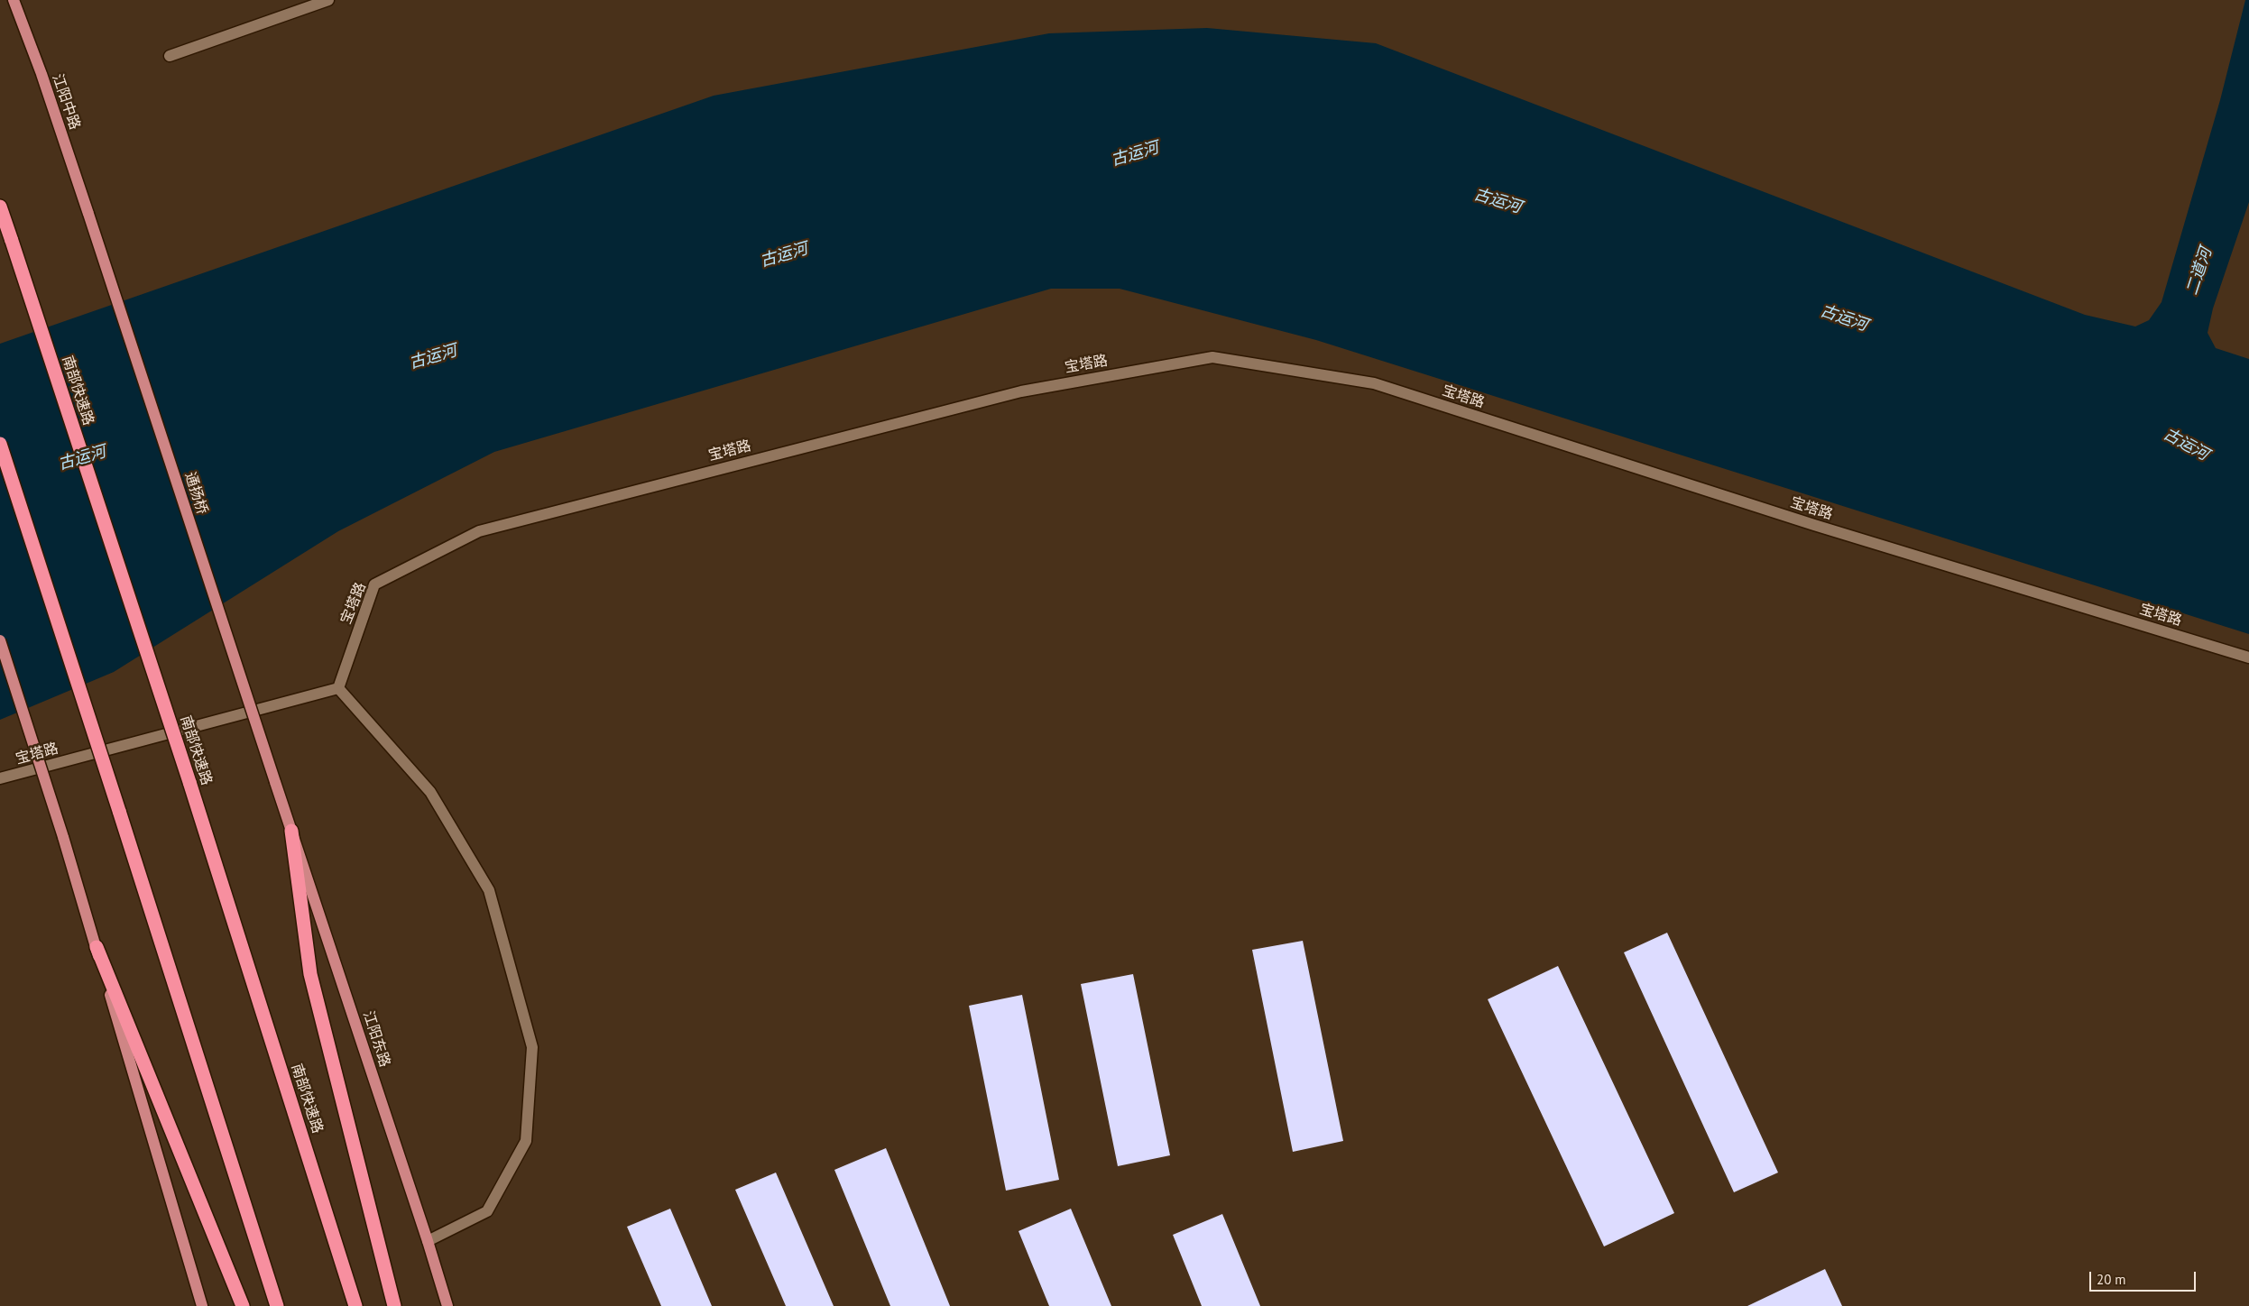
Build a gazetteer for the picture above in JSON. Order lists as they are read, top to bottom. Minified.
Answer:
{"streets":{"highway":["南部快速路"],"main road":["江阳中路","通扬桥","江阳东路"],"street":["宝塔路"]},"crossings":[["江阳中路","通扬桥"],["通扬桥","江阳东路"]],"water":["古运河","二道河"],"scale_bar":"20 m"}
